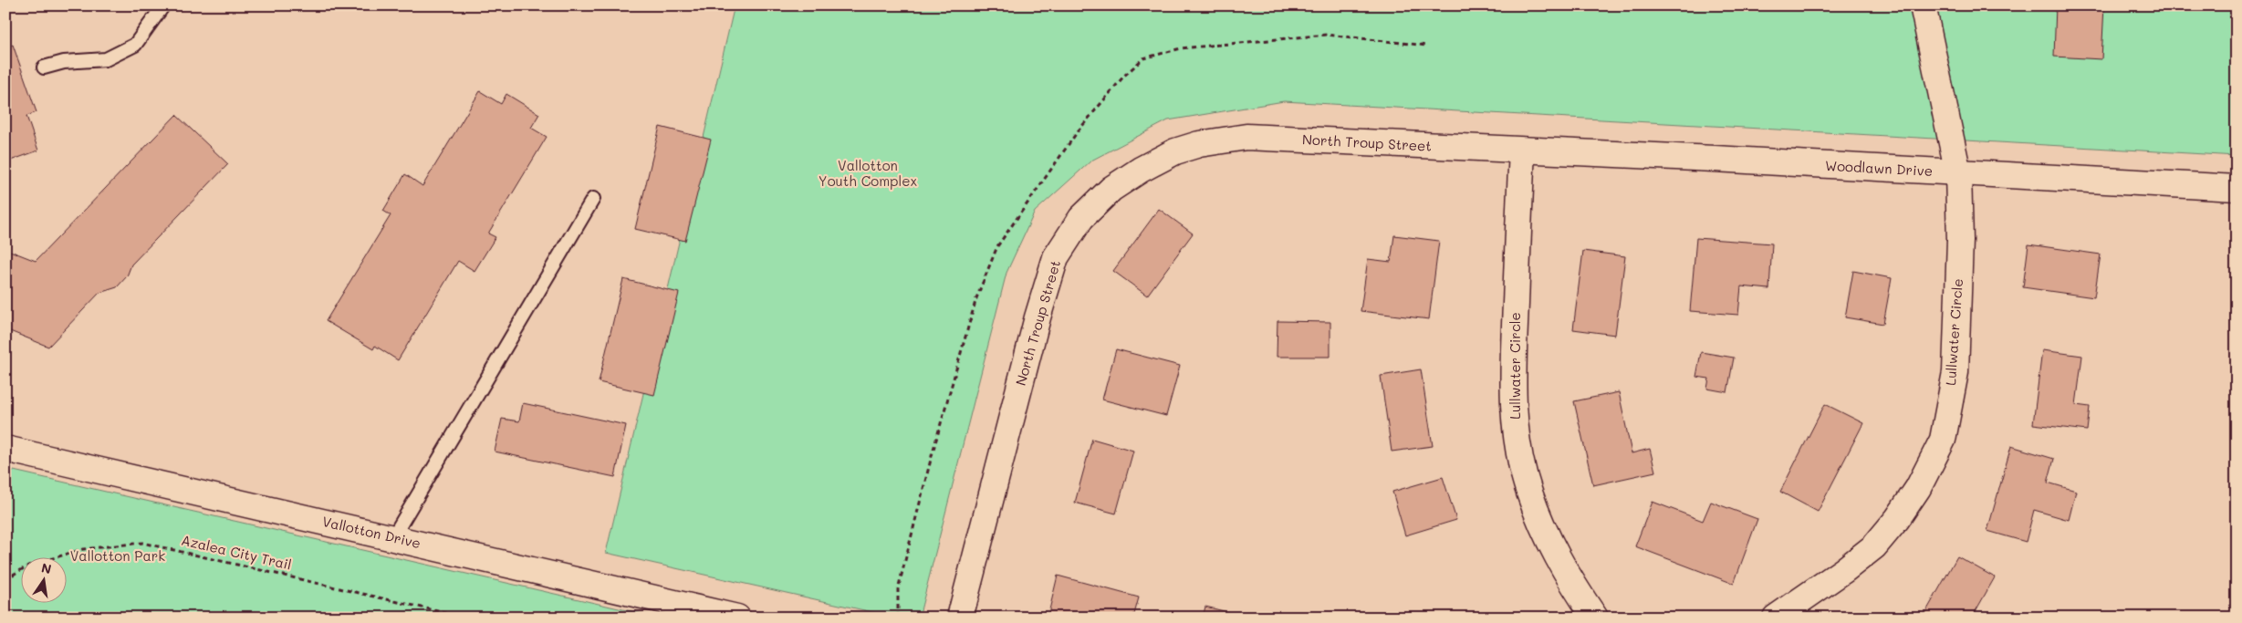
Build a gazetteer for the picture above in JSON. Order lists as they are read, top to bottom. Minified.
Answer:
{"streets":{"street":["North Troup Street","Woodlawn Drive","Lullwater Circle","Vallotton Drive"],"path":["Azalea City Trail"]},"crossings":[["North Troup Street","Woodlawn Drive"],["North Troup Street","Lullwater Circle"],["Woodlawn Drive","Lullwater Circle"]],"parks":["Vallotton Youth Complex","Vallotton Park"],"north":"top"}
